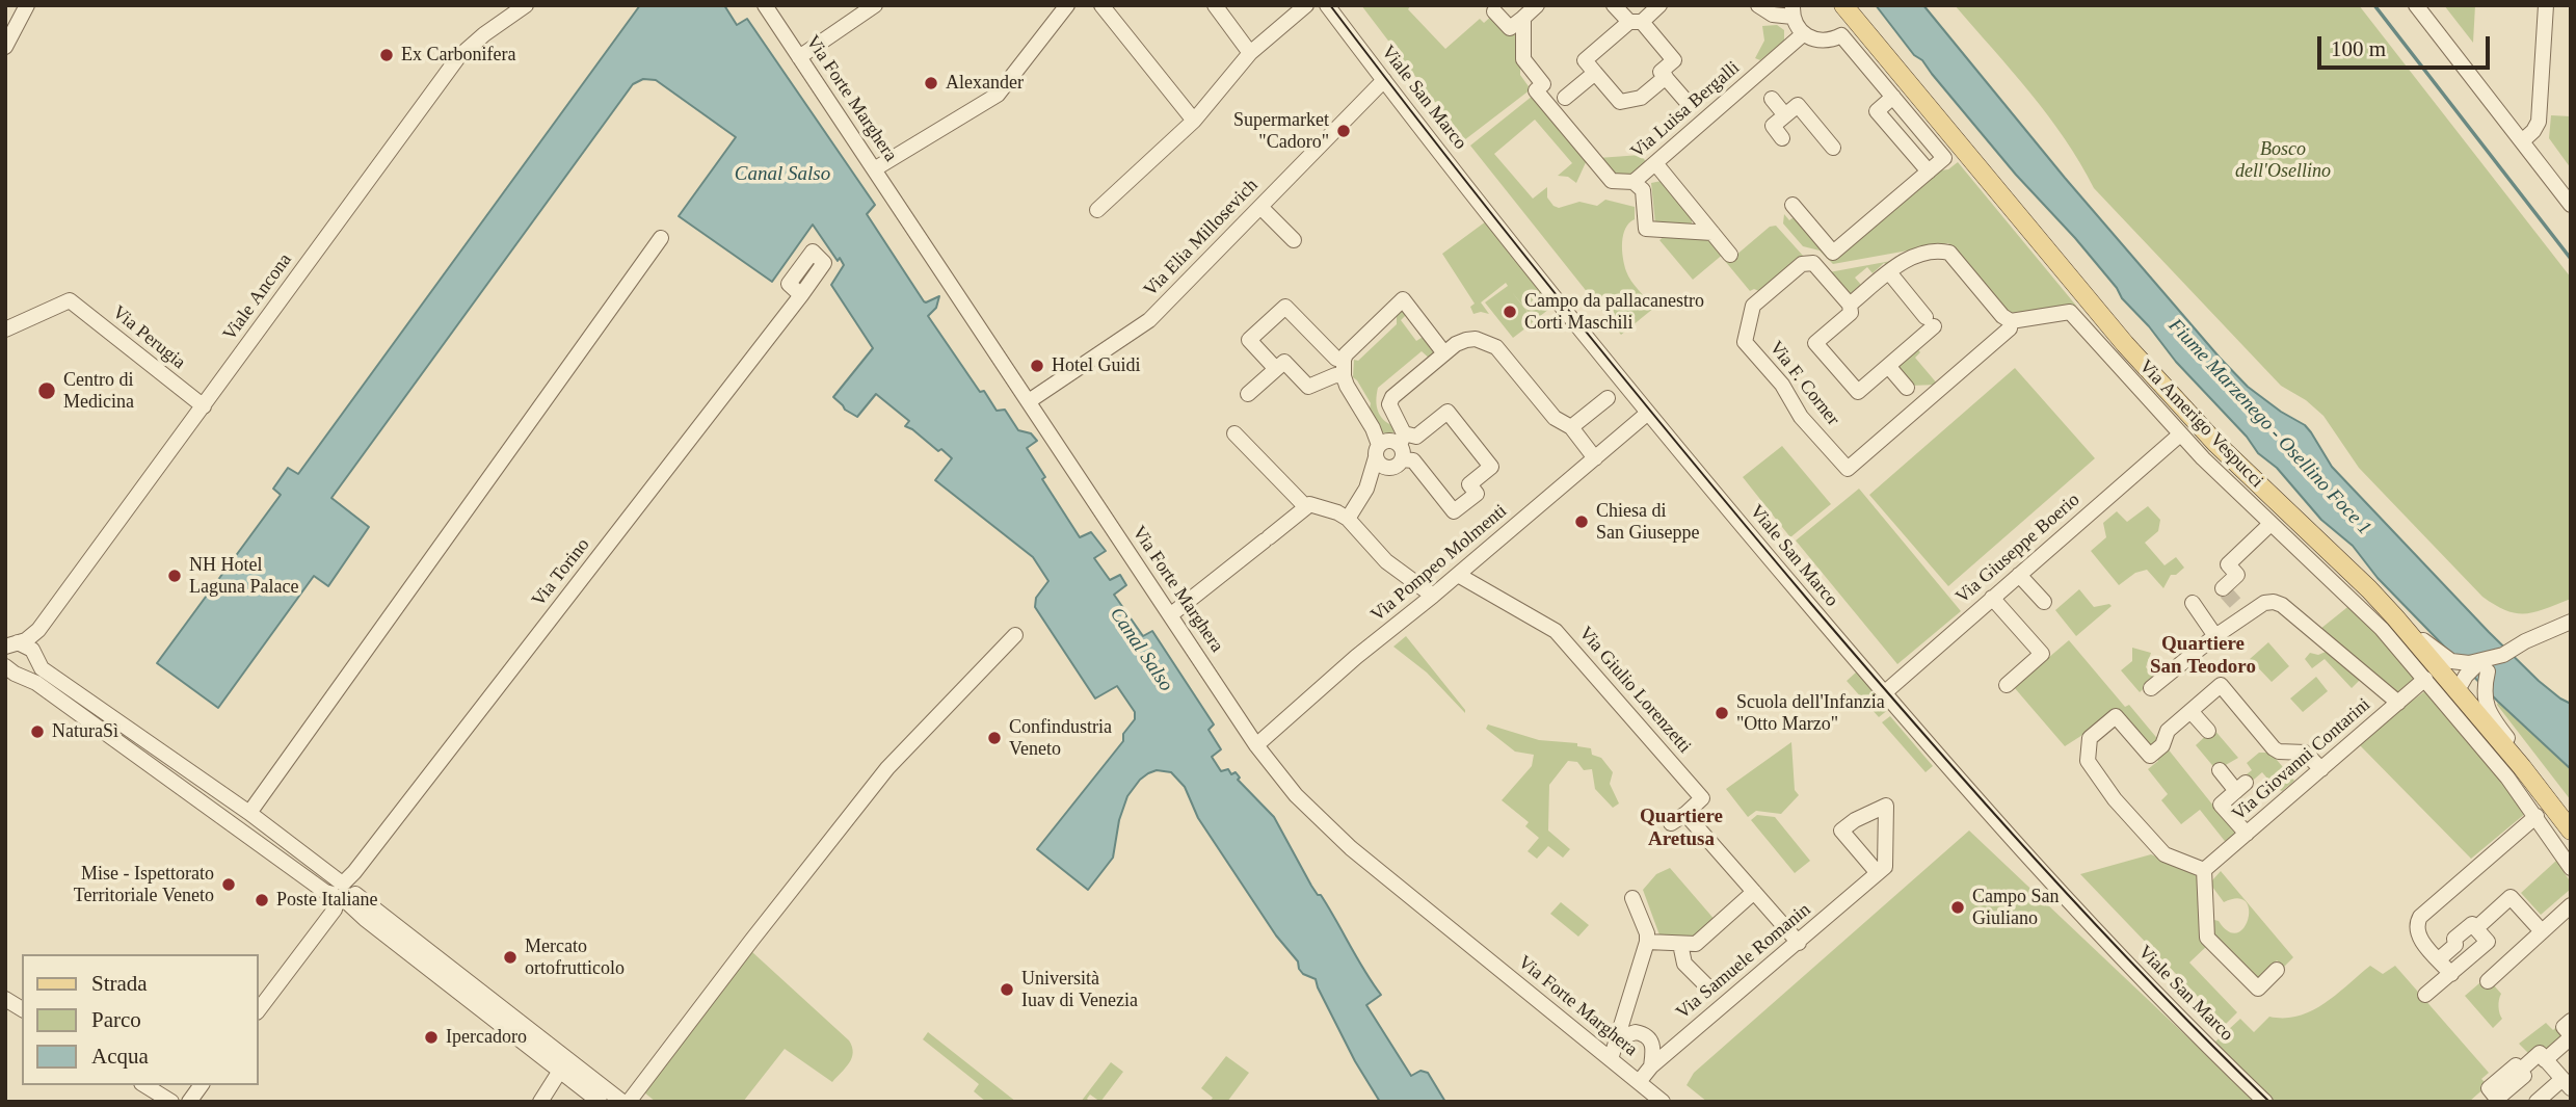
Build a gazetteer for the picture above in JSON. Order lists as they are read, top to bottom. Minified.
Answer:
{"streets":{"main road":["Via Amerigo Vespucci"],"street":["Viale San Marco","Via Forte Marghera","Via Luisa Bergalli","Via Elia Millosevich","Viale Ancona","Via Perugia","Via F. Corner","Via Giuseppe Boerio","Via Pompeo Molmenti","Via Torino","Via Giulio Lorenzetti","Via Giovanni Contarini","Via Samuele Romanin"]},"crossings":[["Viale San Marco","Via Elia Millosevich"],["Viale San Marco","Via Giuseppe Boerio"],["Viale San Marco","Via Pompeo Molmenti"],["Via Forte Marghera","Via Elia Millosevich"],["Via Forte Marghera","Via Pompeo Molmenti"],["Via Forte Marghera","Via Samuele Romanin"],["Viale Ancona","Via Perugia"],["Via Pompeo Molmenti","Via Giulio Lorenzetti"]],"districts":["Quartiere San Teodoro","Quartiere Aretusa"],"water":["Canal Salso","Fiume Marzenego - Osellino Foce 1"],"parks":["Bosco dell'Osellino"],"places":["Ex Carbonifera","Alexander","Supermarket \"Cadoro\"","Campo da pallacanestro Corti Maschili","Hotel Guidi","Centro di Medicina","Chiesa di San Giuseppe","NH Hotel Laguna Palace","Scuola dell'Infanzia \"Otto Marzo\"","NaturaSì","Confindustria Veneto","Mise - Ispettorato Territoriale Veneto","Poste Italiane","Campo San Giuliano","Mercato ortofrutticolo","Università Iuav di Venezia","Ipercadoro"],"legend":["Strada","Parco","Acqua"],"scale_bar":"100 m"}
